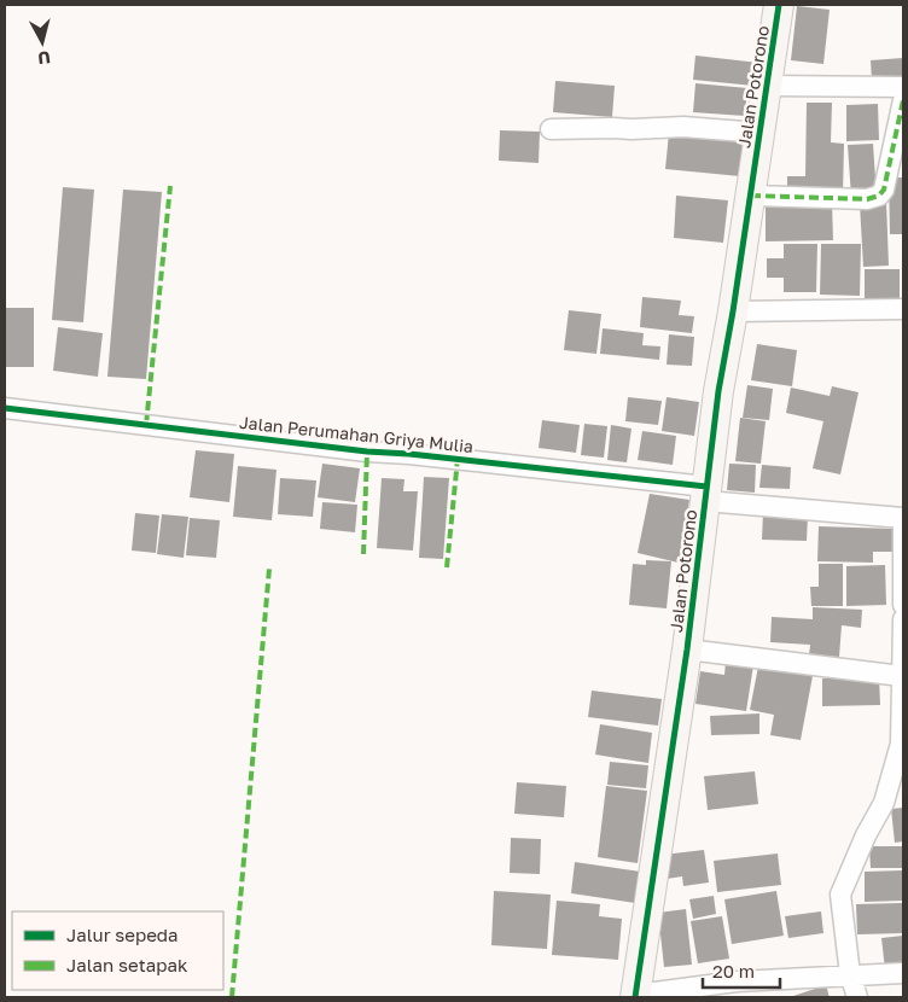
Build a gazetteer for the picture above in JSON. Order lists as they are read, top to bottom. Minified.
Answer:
{"streets":{"street":["Jalan Potorono","Jalan Perumahan Griya Mulia"]},"crossings":[["Jalan Potorono","Jalan Perumahan Griya Mulia"]],"legend":["Jalur sepeda","Jalan setapak"],"scale_bar":"20 m","north":"bottom"}
